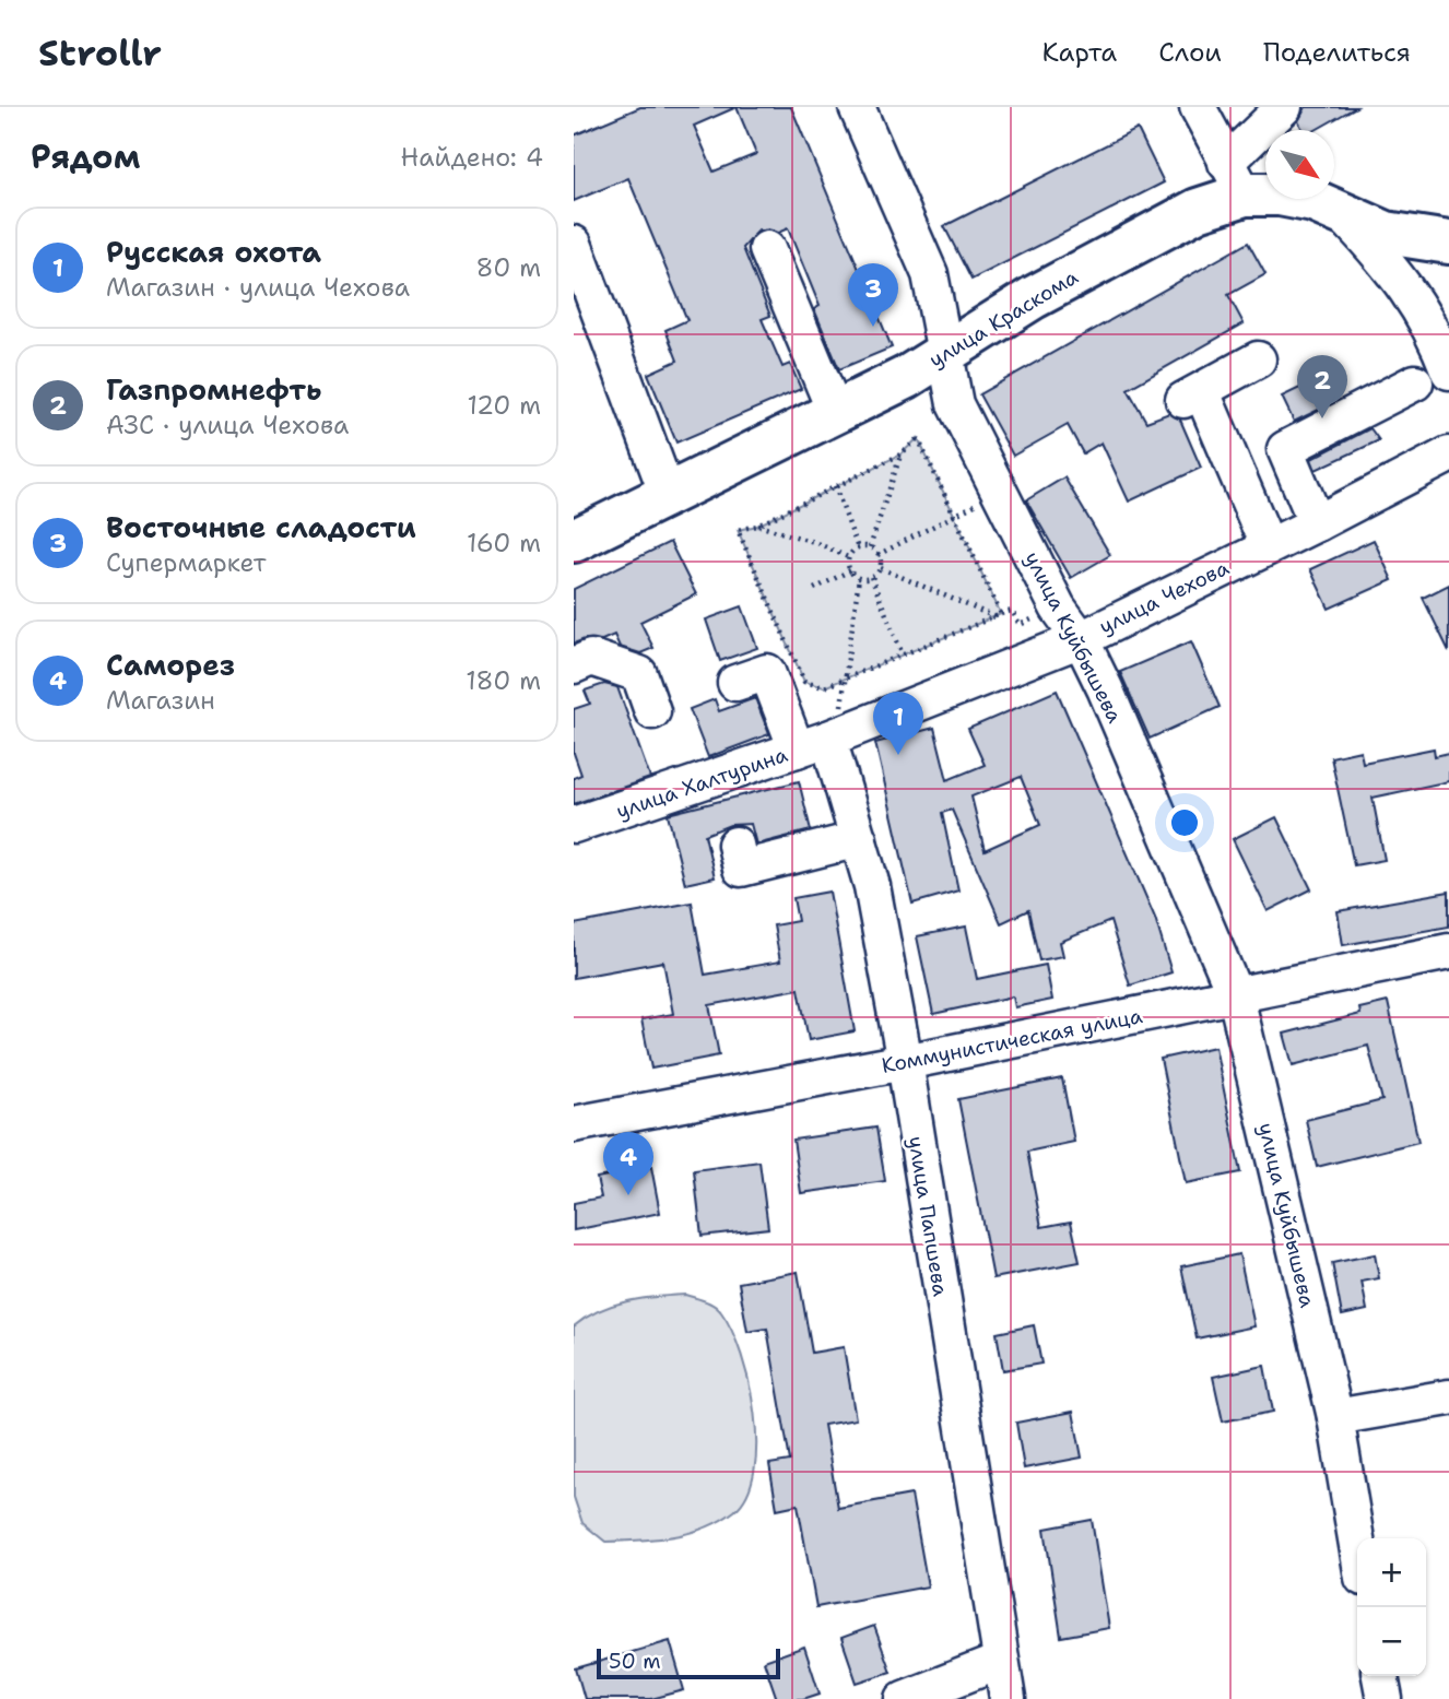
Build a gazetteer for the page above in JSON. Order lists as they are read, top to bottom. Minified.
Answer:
{"streets":{"main road":["улица Краскома"],"street":["улица Чехова","улица Куйбышева","улица Халтурина","Коммунистическая улица","улица Папшева"]},"crossings":[["улица Краскома","улица Куйбышева"],["улица Чехова","улица Куйбышева"],["улица Чехова","улица Халтурина"],["улица Чехова","улица Папшева"],["улица Куйбышева","Коммунистическая улица"],["улица Халтурина","улица Папшева"],["Коммунистическая улица","улица Папшева"]],"scale_bar":"50 m","north":"bottom right","page":{"header":"Strollr","nav":["Карта","Слои","Поделиться"],"heading":["Рядом","Найдено: 4"],"list":[{"mark":"1","name":"Русская охота","note":"Магазин · улица Чехова","value":"80 m"},{"mark":"2","name":"Газпромнефть","note":"АЗС · улица Чехова","value":"120 m"},{"mark":"3","name":"Восточные сладости","note":"Супермаркет","value":"160 m"},{"mark":"4","name":"Саморез","note":"Магазин","value":"180 m"}],"pins":["3","2","1","4"],"map_buttons":["+","−"],"scale":"50 m"}}
